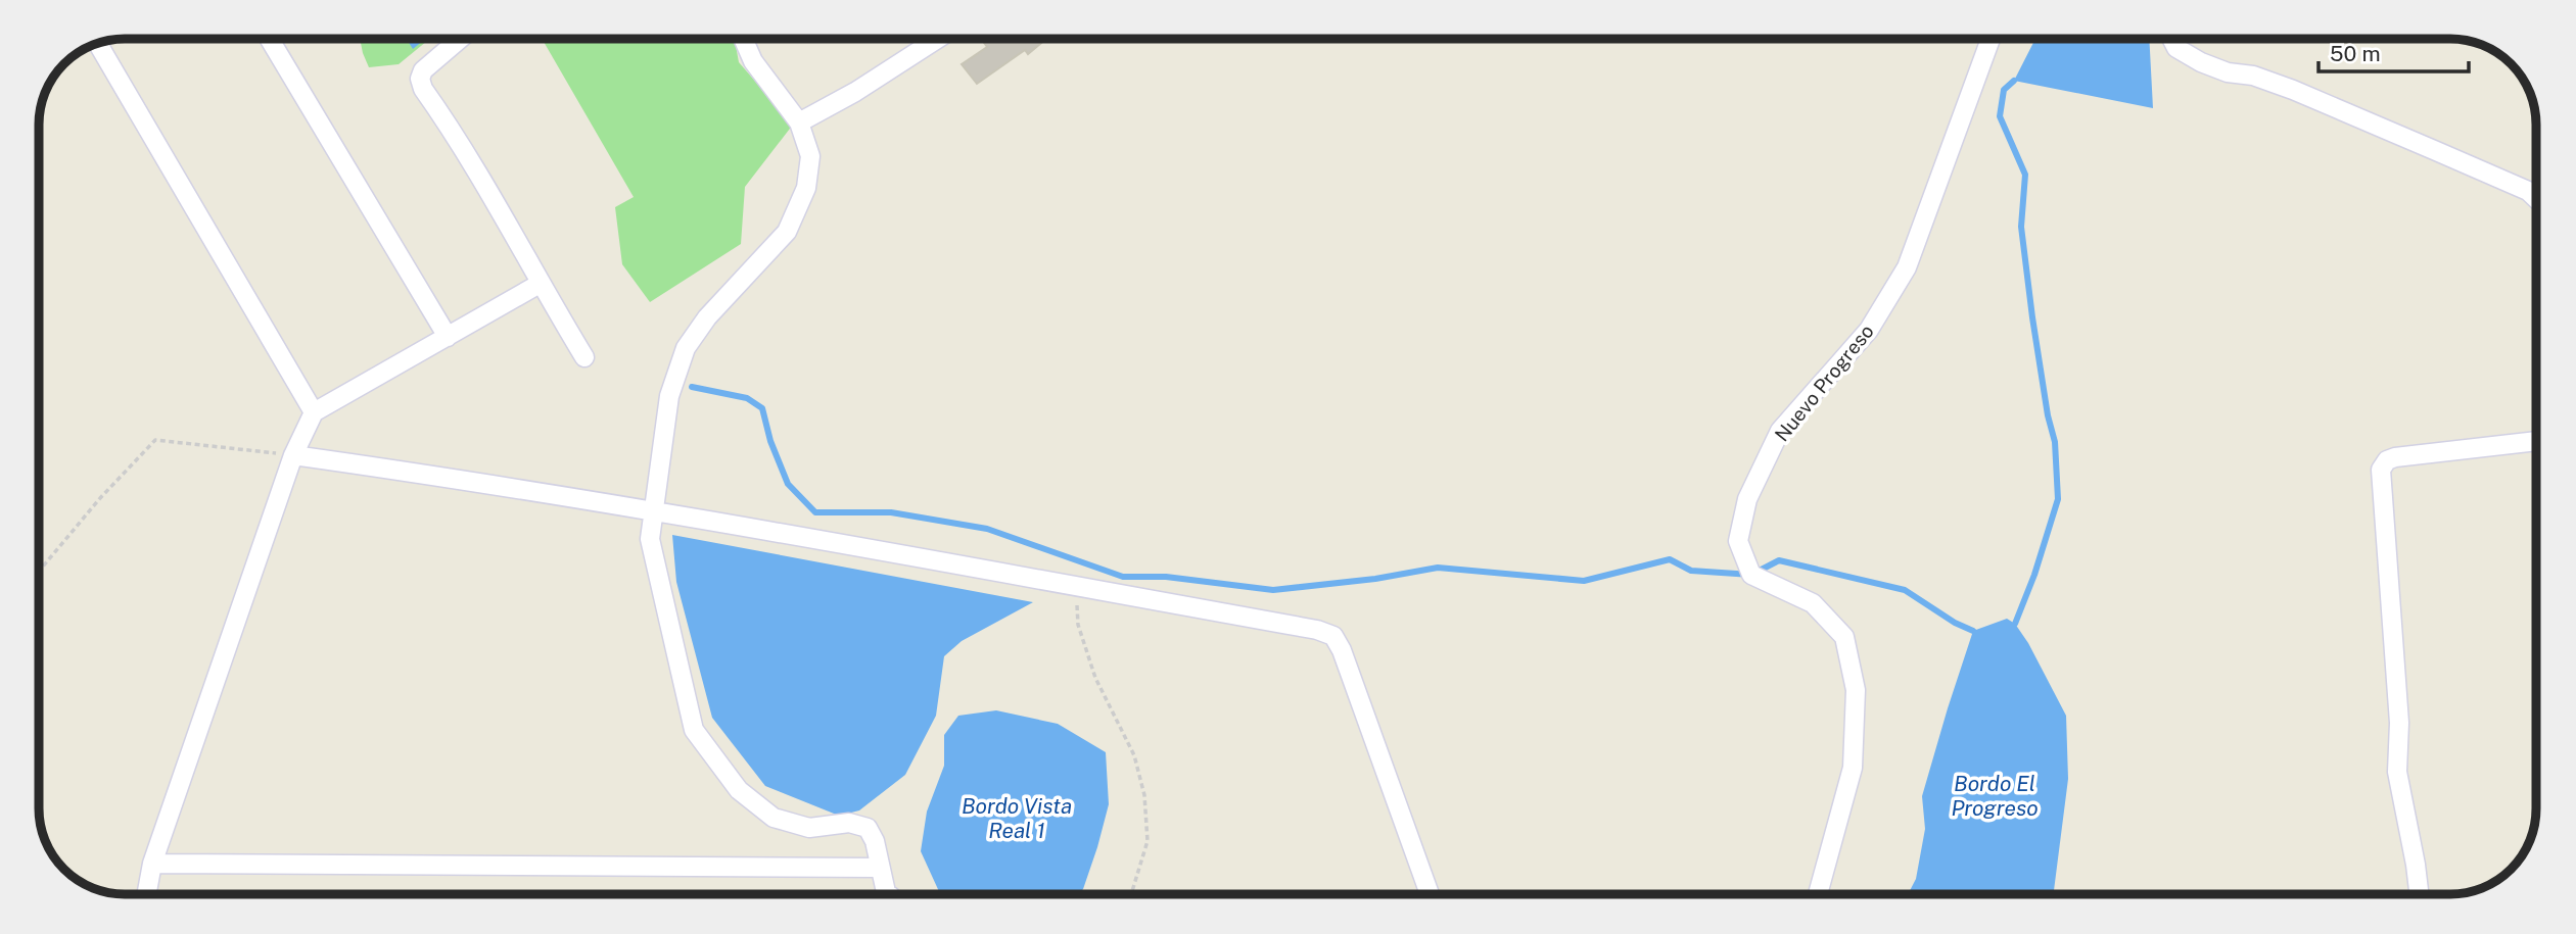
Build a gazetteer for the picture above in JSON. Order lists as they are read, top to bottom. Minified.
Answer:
{"streets":{"street":["Nuevo Progreso"]},"water":["Bordo El Progreso","Bordo Vista Real 1"],"scale_bar":"50 m"}
